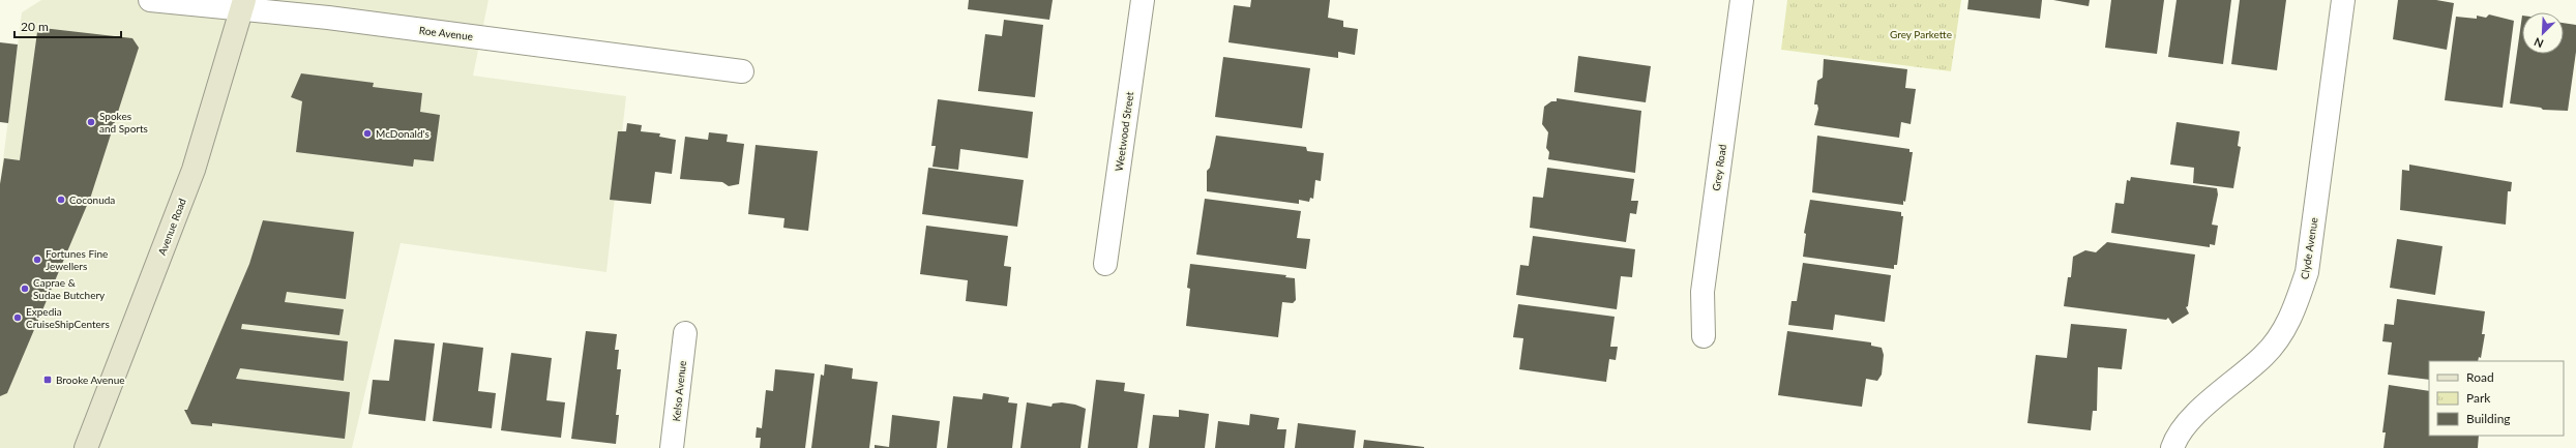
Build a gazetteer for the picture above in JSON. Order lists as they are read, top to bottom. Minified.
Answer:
{"streets":{"main road":["Avenue Road"],"street":["Roe Avenue","Weetwood Street","Grey Road","Clyde Avenue","Kelso Avenue"]},"crossings":[["Roe Avenue","Avenue Road"]],"parks":["Grey Parkette"],"places":{"other":["Spokes and Sports","McDonald's","Coconuda","Fortunes Fine Jewellers","Caprae & Sudae Butchery","Expedia CruiseShipCenters"],"transit":["Brooke Avenue"]},"legend":["Road","Park","Building"],"scale_bar":"20 m","north":"bottom left"}
